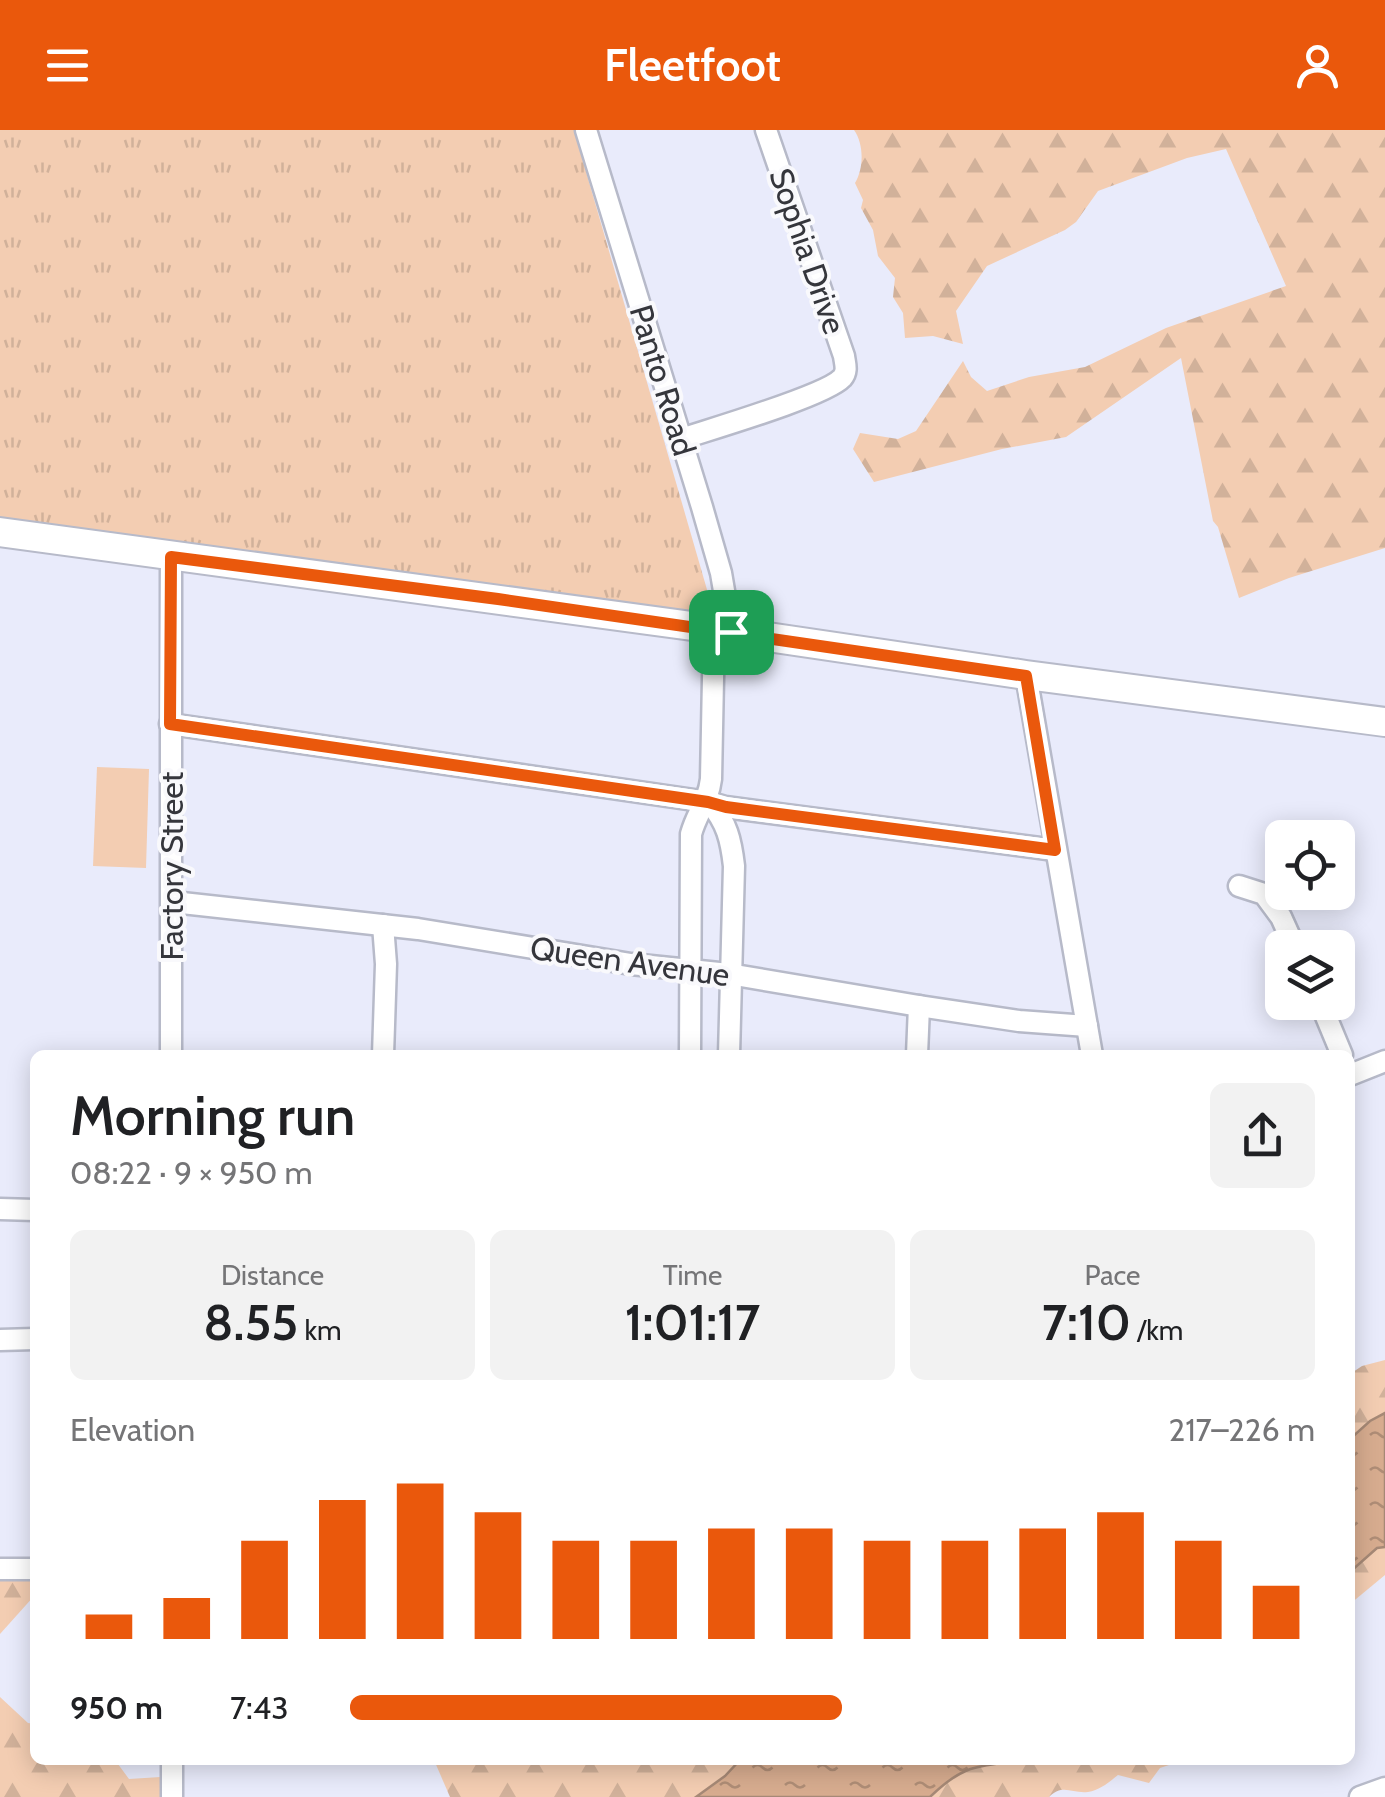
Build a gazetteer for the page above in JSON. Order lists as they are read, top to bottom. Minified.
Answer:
{"streets":{"street":["Sophia Drive","Panto Road","Factory Street","Queen Avenue"]},"crossings":[["Sophia Drive","Panto Road"],["Panto Road","Queen Avenue"],["Factory Street","Queen Avenue"]],"page":{"header":"Fleetfoot","heading":["Morning run","08:22 · 9 × 950 m"],"stats":[["Distance","8.55 km"],["Time","1:01:17"],["Pace","7:10 /km"]],"chart":["Elevation","217–226 m"],"list":[{"name":"950 m","note":"7:43"}]}}
